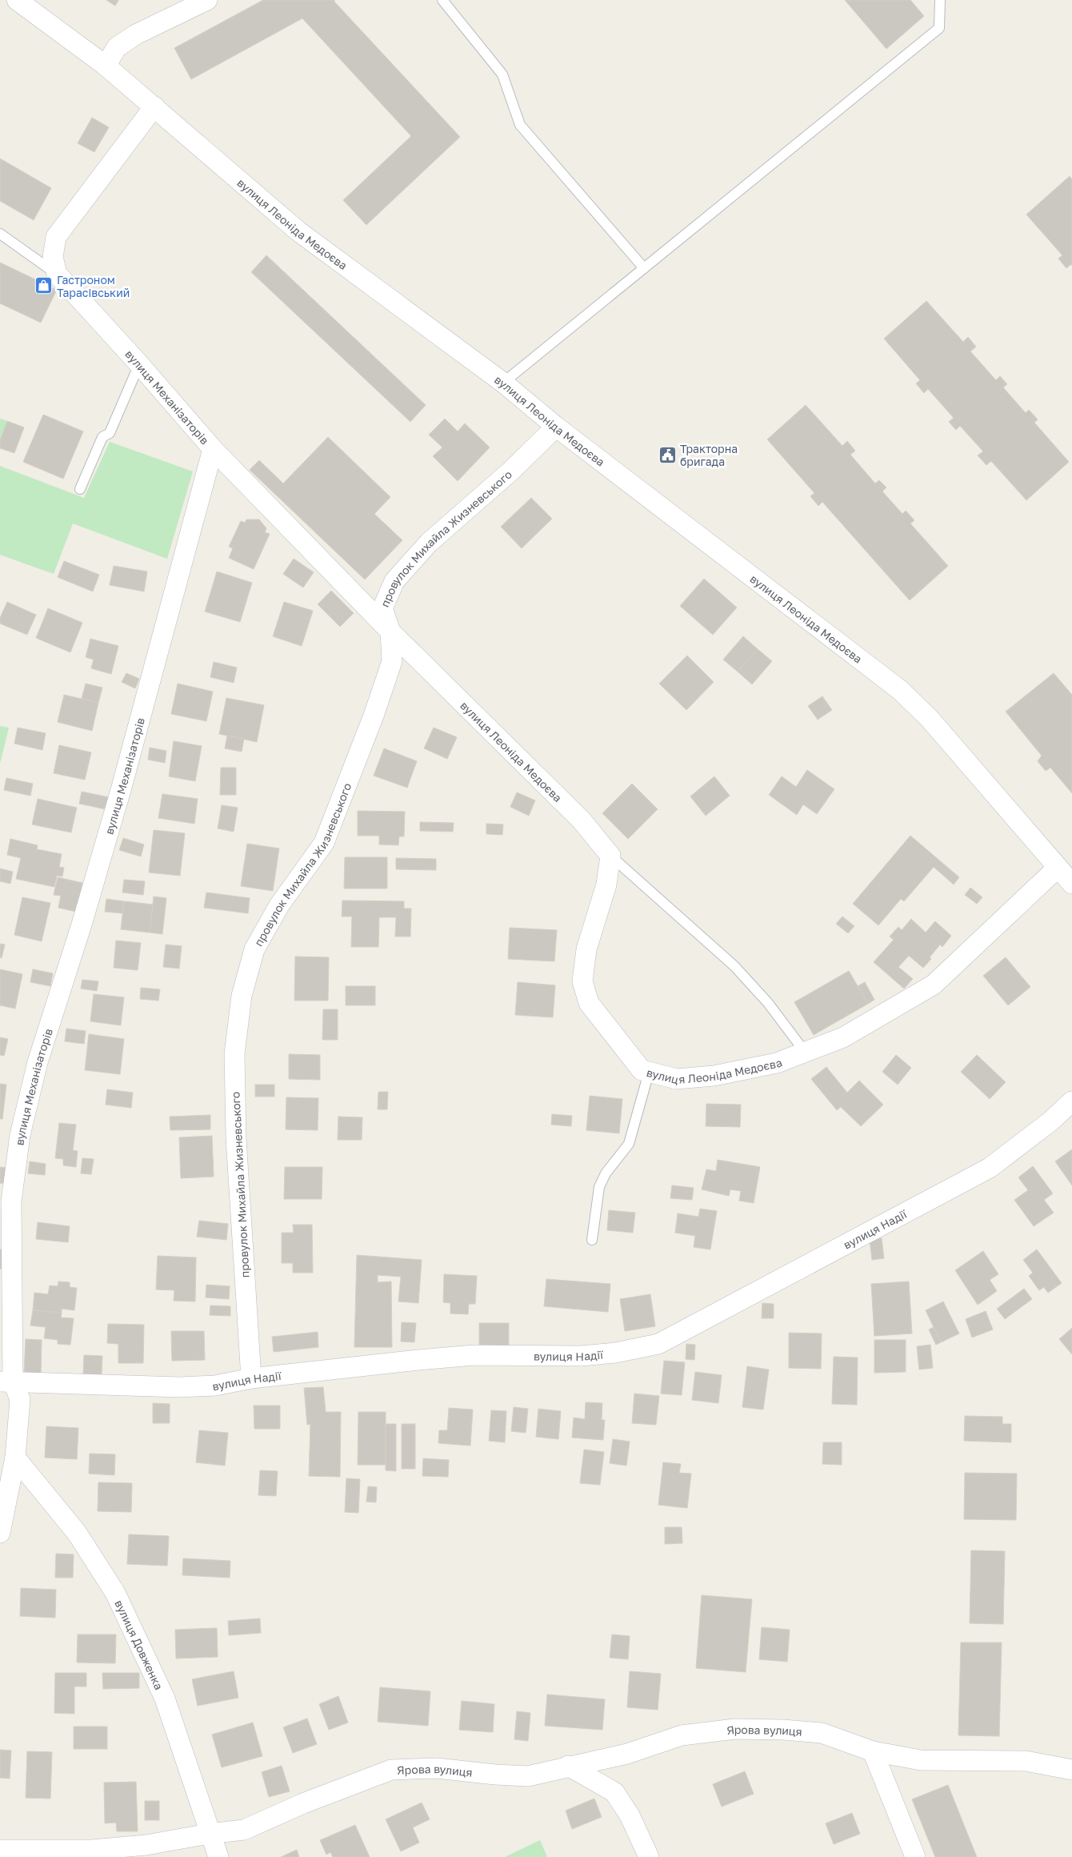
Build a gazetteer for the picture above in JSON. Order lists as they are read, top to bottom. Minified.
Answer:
{"streets":{"street":["вулиця Леоніда Медоєва","вулиця Механізаторів","провулок Михайла Жизневського","вулиця Надії","вулиця Довженка","Ярова вулиця"]},"crossings":[["вулиця Леоніда Медоєва","вулиця Механізаторів"],["вулиця Леоніда Медоєва","провулок Михайла Жизневського"],["вулиця Механізаторів","вулиця Надії"],["вулиця Механізаторів","вулиця Довженка"],["провулок Михайла Жизневського","вулиця Надії"],["вулиця Довженка","Ярова вулиця"]],"places":{"shop":["Гастроном Тарасівський"],"public building":["Тракторна бригада"]}}
